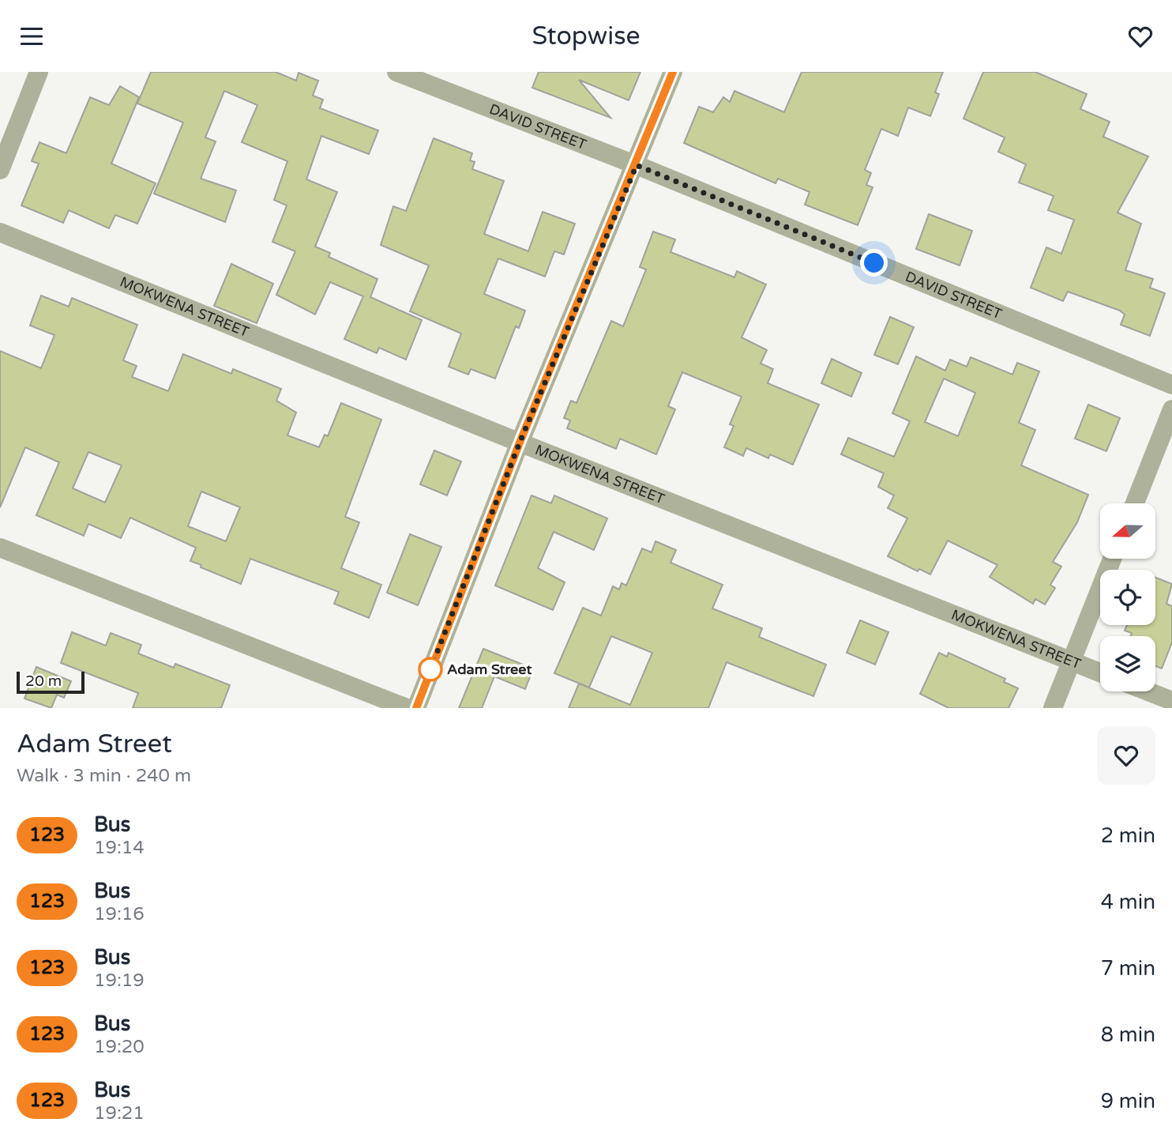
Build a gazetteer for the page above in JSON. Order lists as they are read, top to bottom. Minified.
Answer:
{"streets":{"street":["DAVID STREET","MOKWENA STREET"]},"places":["Adam Street"],"lines":["bus line 123"],"scale_bar":"20 m","north":"left","page":{"header":"Stopwise","scale":"20 m","heading":["Adam Street","Walk · 3 min · 240 m"],"list":[{"mark":"123","name":"Bus","note":"19:14","value":"2 min"},{"mark":"123","name":"Bus","note":"19:16","value":"4 min"},{"mark":"123","name":"Bus","note":"19:19","value":"7 min"},{"mark":"123","name":"Bus","note":"19:20","value":"8 min"},{"mark":"123","name":"Bus","note":"19:21","value":"9 min"}]}}
